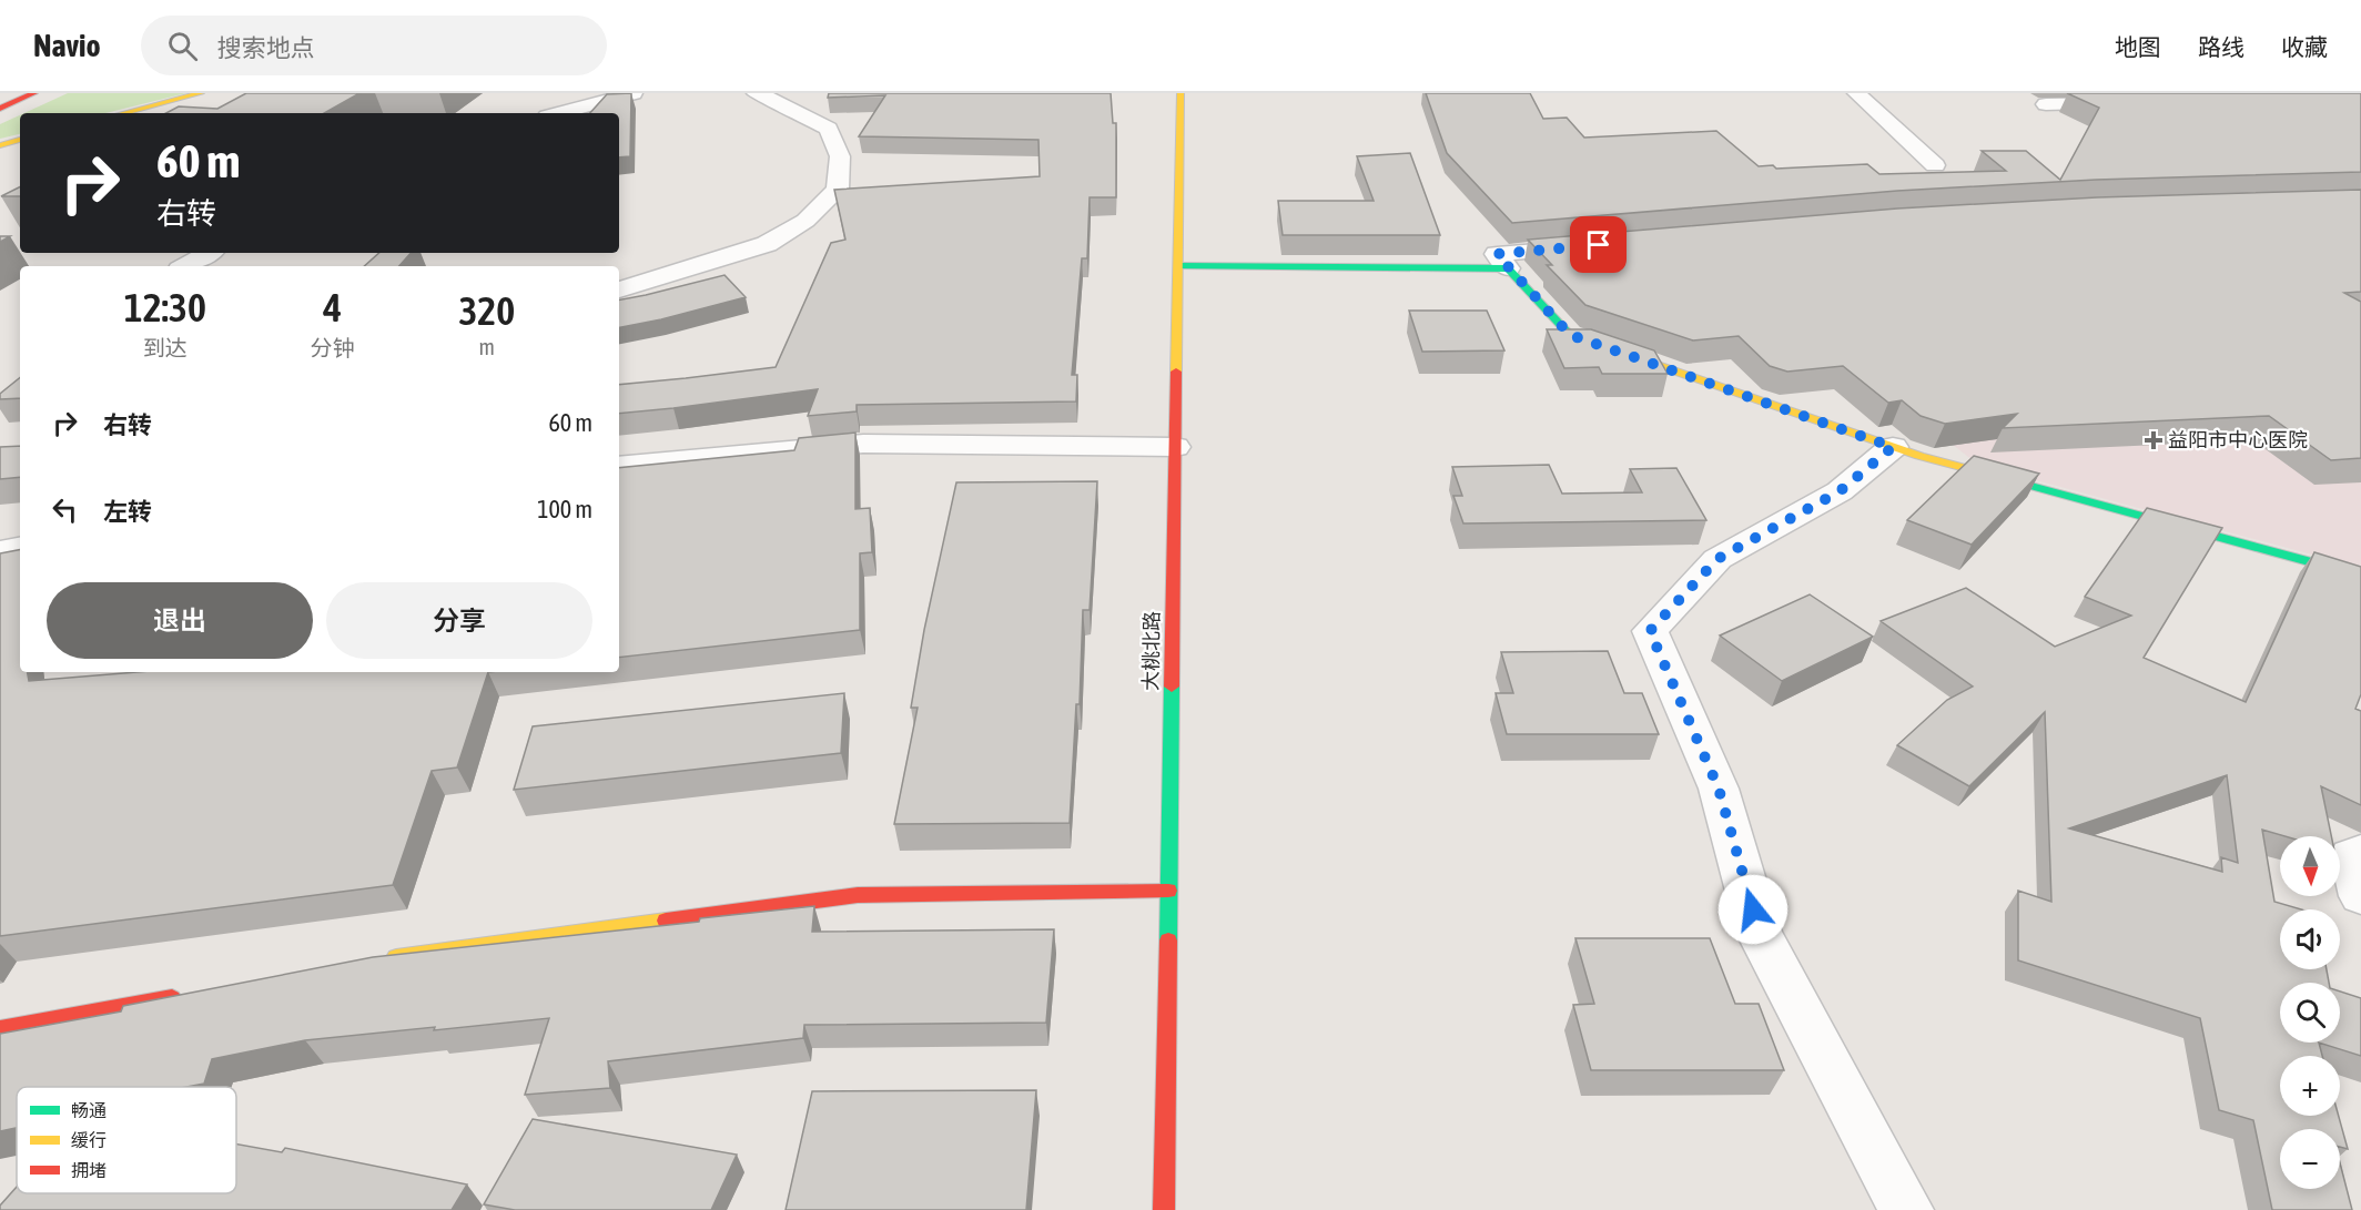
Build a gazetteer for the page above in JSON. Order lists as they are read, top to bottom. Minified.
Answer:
{"streets":{"street":["大桃北路"]},"places":{"health":["益阳市中心医院"]},"legend":["畅通","缓行","拥堵"],"north":"bottom","page":{"header":"Navio","search":"搜索地点","nav":["地图","路线","收藏"],"turn":["60 m","右转"],"eta":["12:30","到达","4","分钟","320","m"],"list":[{"name":"右转","value":"60 m"},{"name":"左转","value":"100 m"}],"buttons":["退出","分享"],"map_buttons":["+","−"]}}
